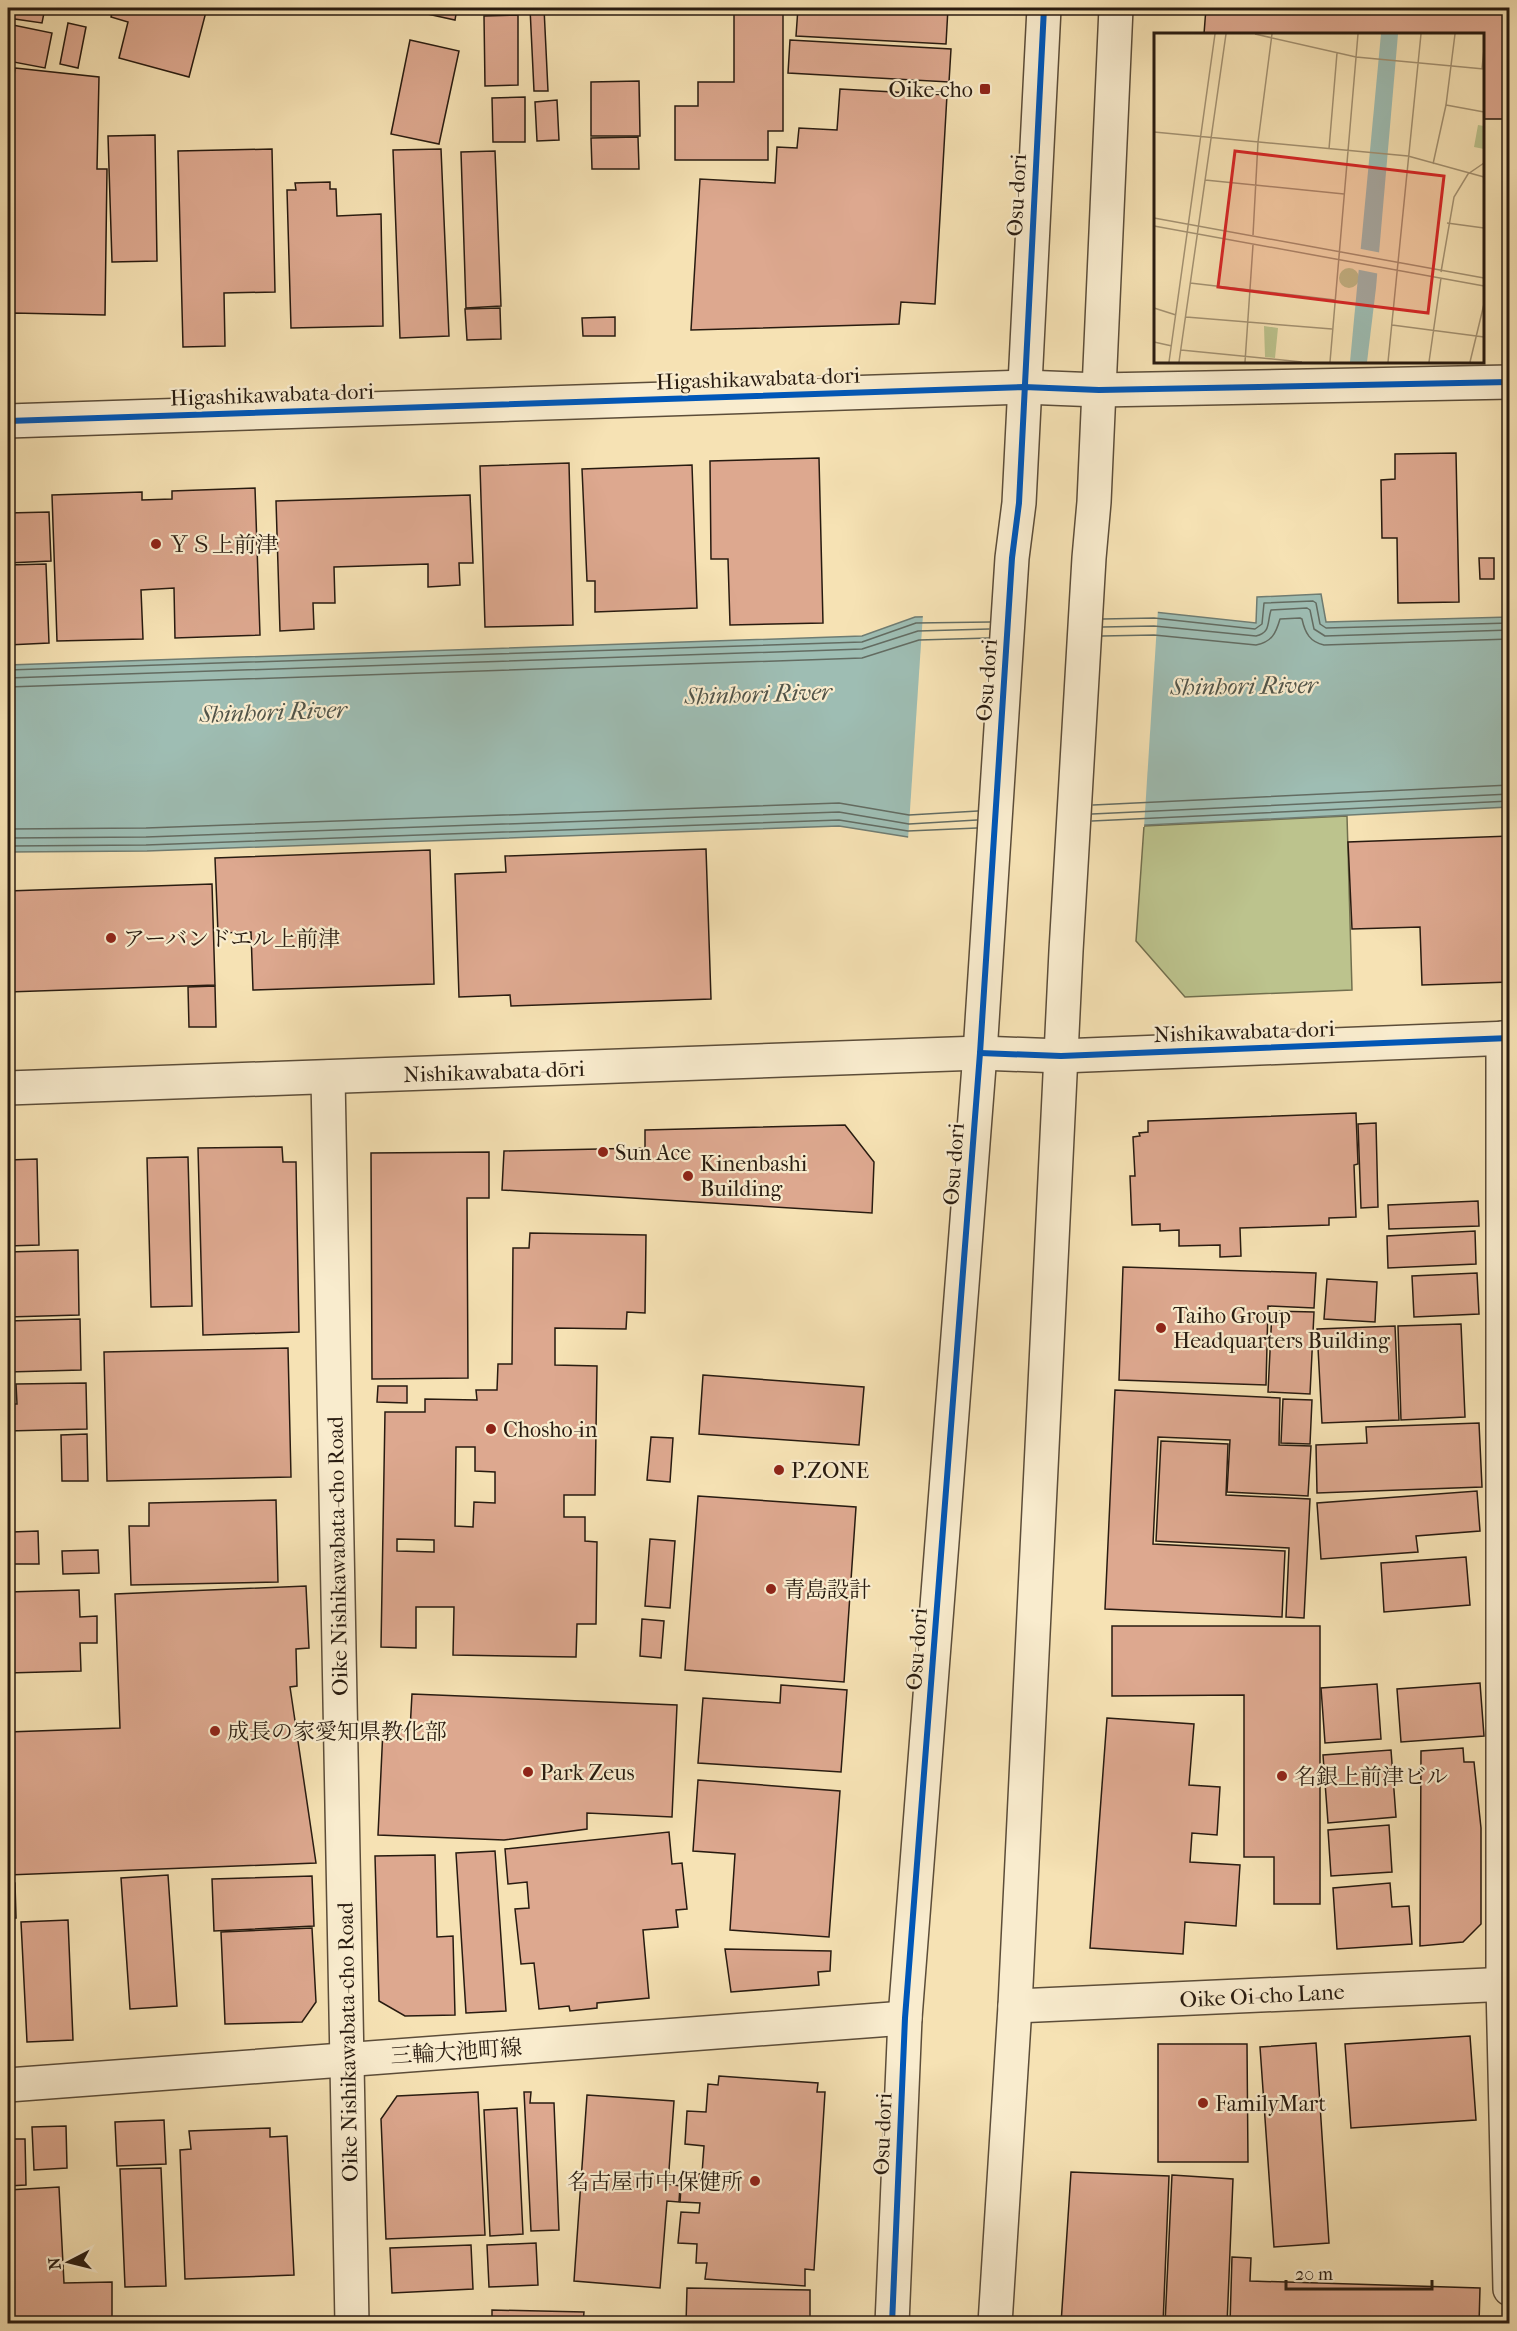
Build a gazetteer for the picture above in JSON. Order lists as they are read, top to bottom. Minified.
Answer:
{"streets":{"street":["Osu-dori","Higashikawabata-dori","Nishikawabata-dori","Nishikawabata-dōri","Oike Nishikawabata-cho Road","Oike Oi-cho Lane","三輪大池町線"]},"crossings":[["Osu-dori","Higashikawabata-dori"],["Osu-dori","Nishikawabata-dori"],["Osu-dori","Nishikawabata-dōri"],["Osu-dori","三輪大池町線"],["Nishikawabata-dori","Nishikawabata-dōri"],["Nishikawabata-dōri","Oike Nishikawabata-cho Road"],["Oike Nishikawabata-cho Road","三輪大池町線"]],"water":["Shinhori River"],"places":{"transit":["Oike-cho"],"other":["ＹＳ上前津","アーバンドエル上前津","Sun Ace","Kinenbashi Building","Taiho Group Headquarters Building","Chosho-in","P.ZONE","青島設計","成長の家愛知県教化部","Park Zeus","名銀上前津ビル","FamilyMart","名古屋市中保健所"]},"scale_bar":"20 m","north":"left"}
